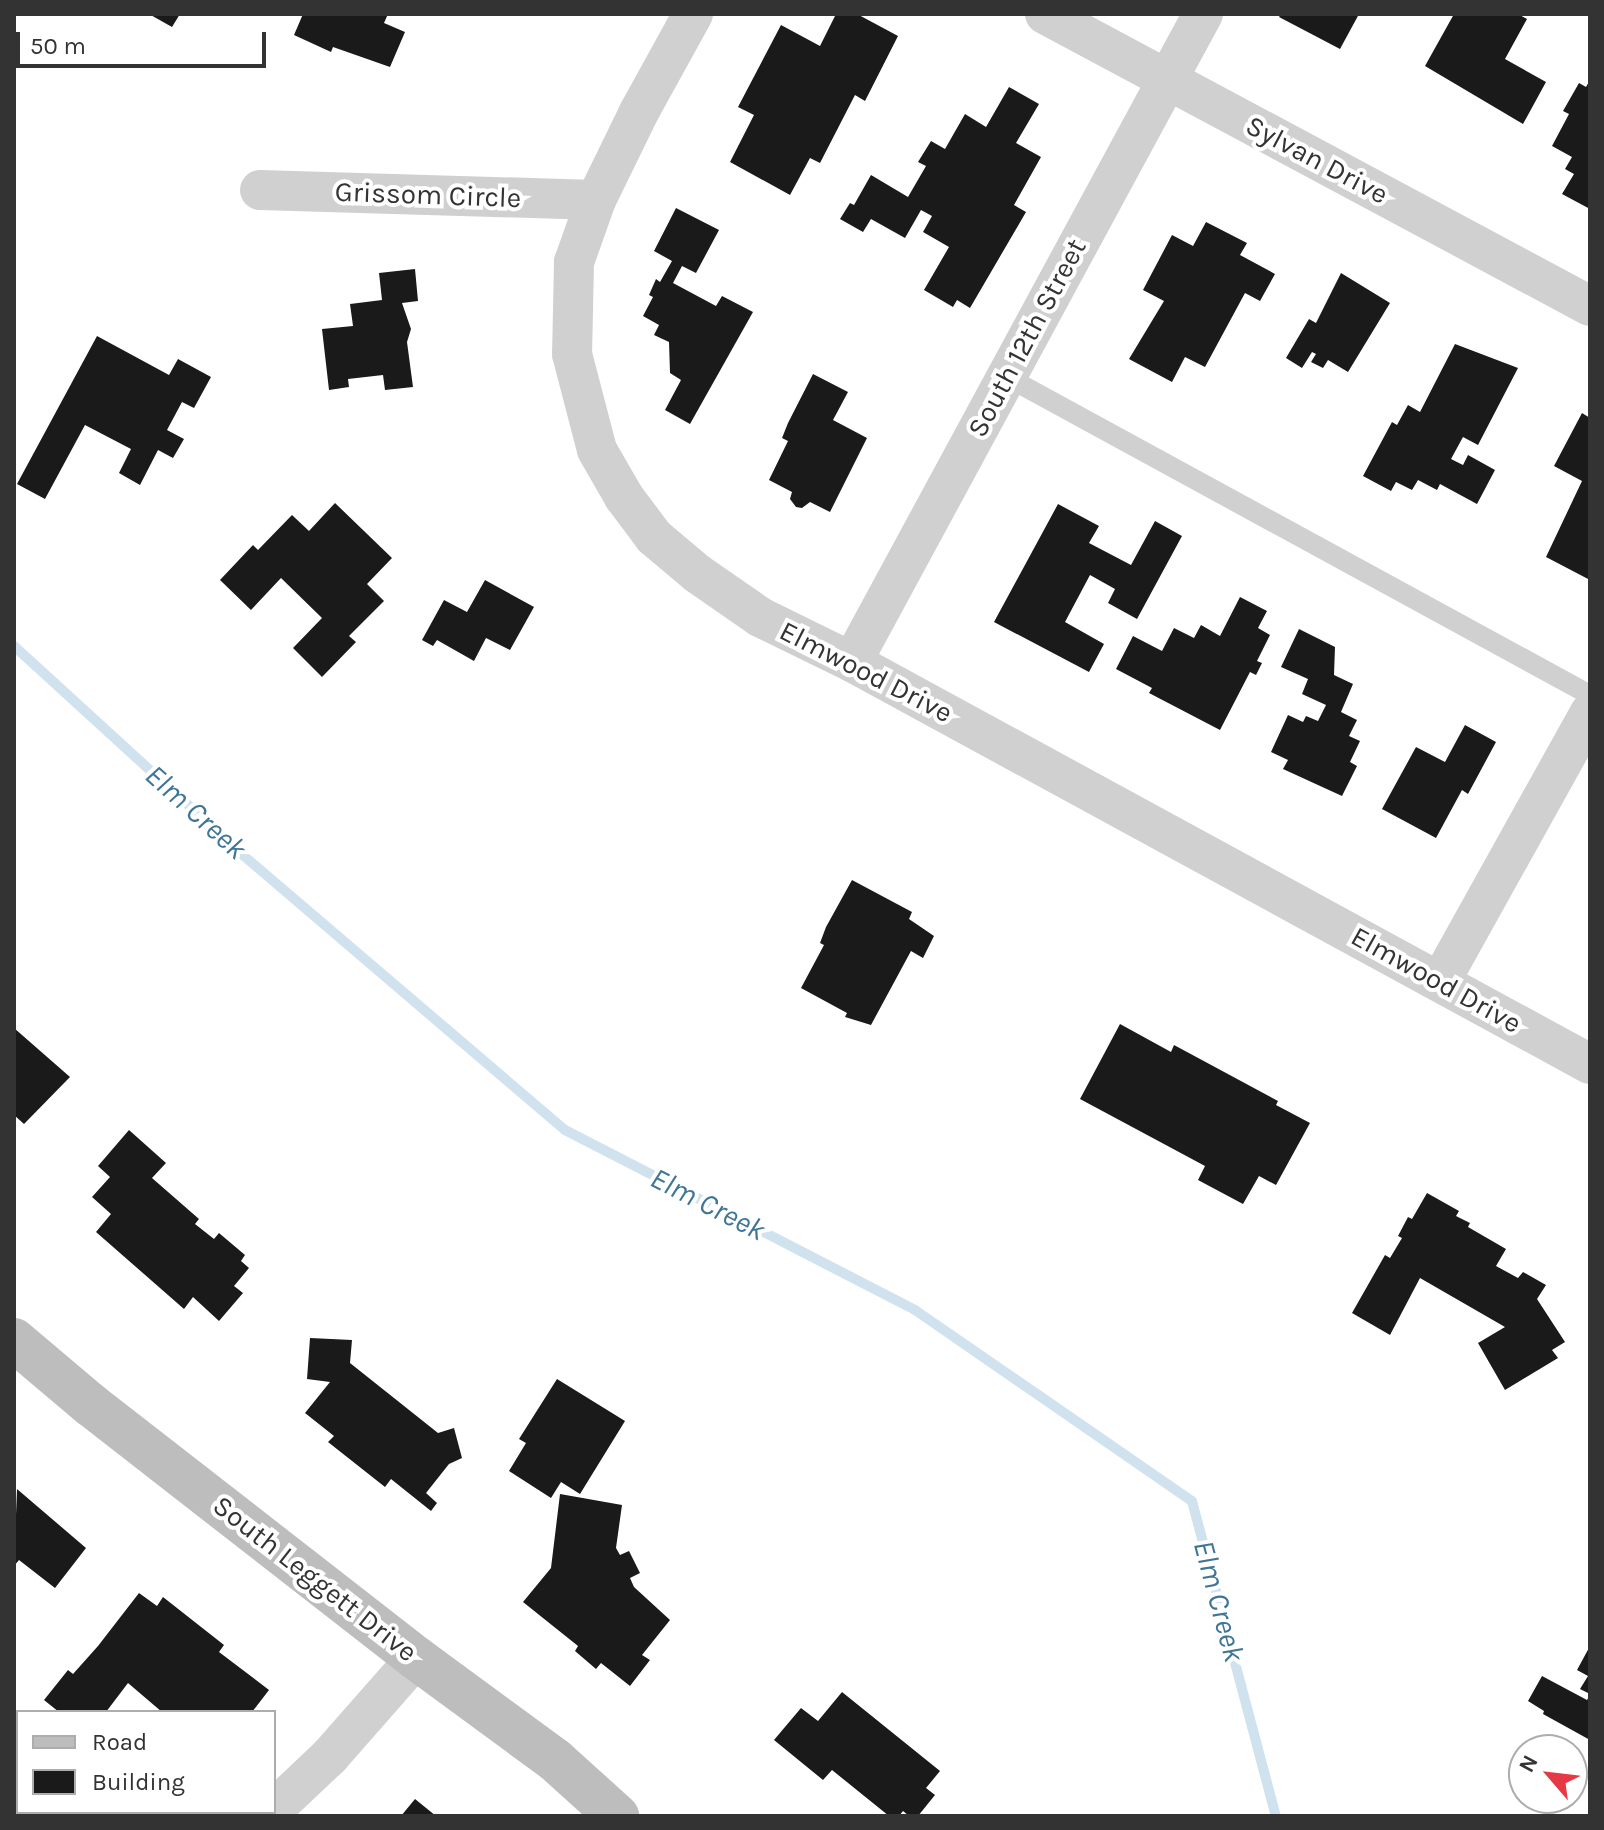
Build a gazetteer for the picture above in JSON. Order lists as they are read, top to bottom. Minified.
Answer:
{"streets":{"street":["Sylvan Drive","Grissom Circle","South 12th Street","Elmwood Drive","South Leggett Drive"]},"crossings":[["Sylvan Drive","South 12th Street"],["Grissom Circle","Elmwood Drive"],["South 12th Street","Elmwood Drive"]],"water":["Elm Creek"],"legend":["Road","Building"],"scale_bar":"50 m","north":"top left"}
